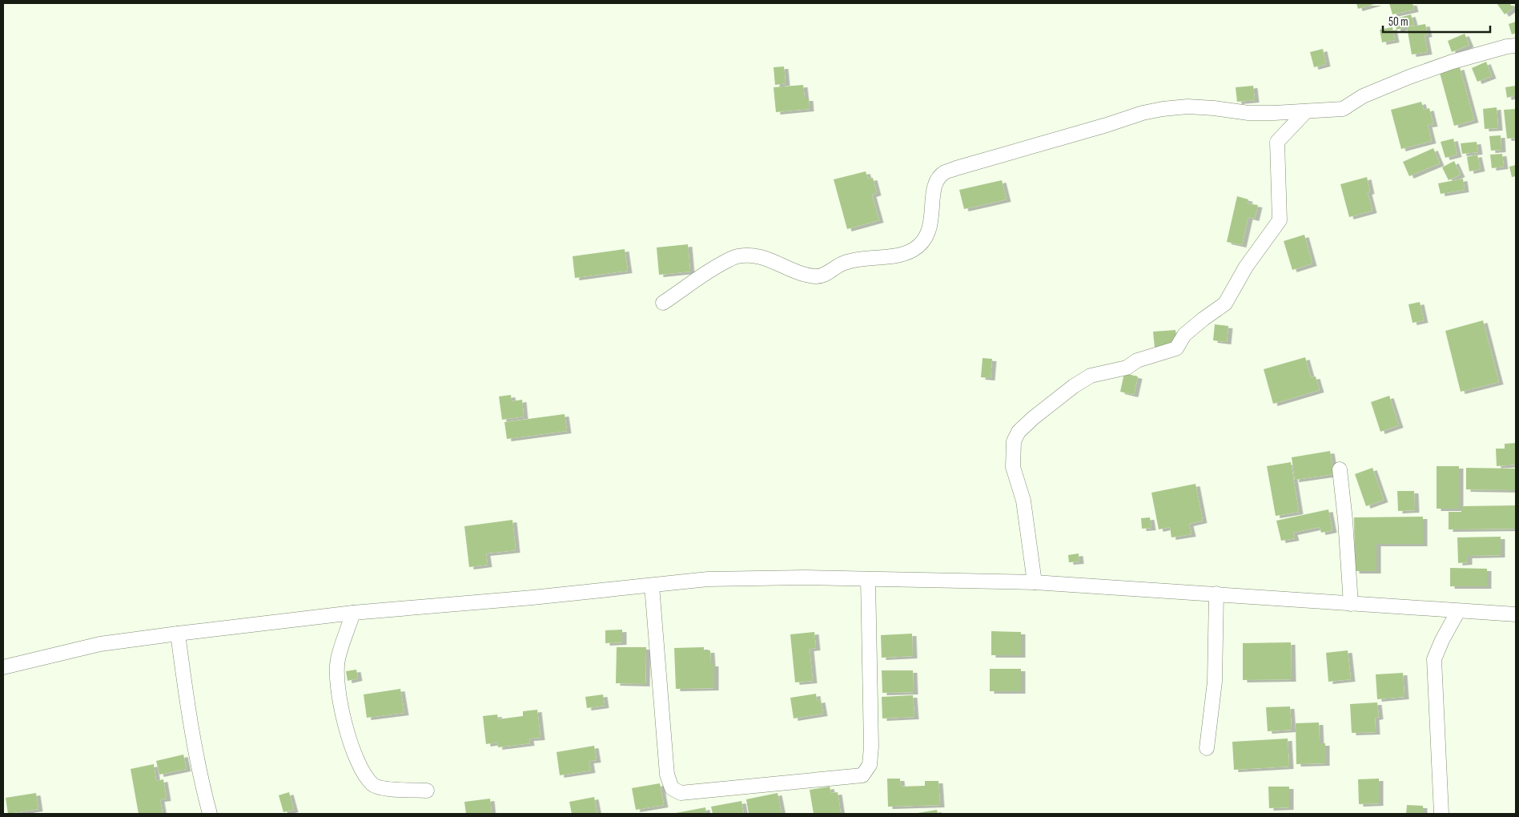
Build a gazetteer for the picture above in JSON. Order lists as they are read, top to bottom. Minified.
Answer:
{"scale_bar":"50 m"}
